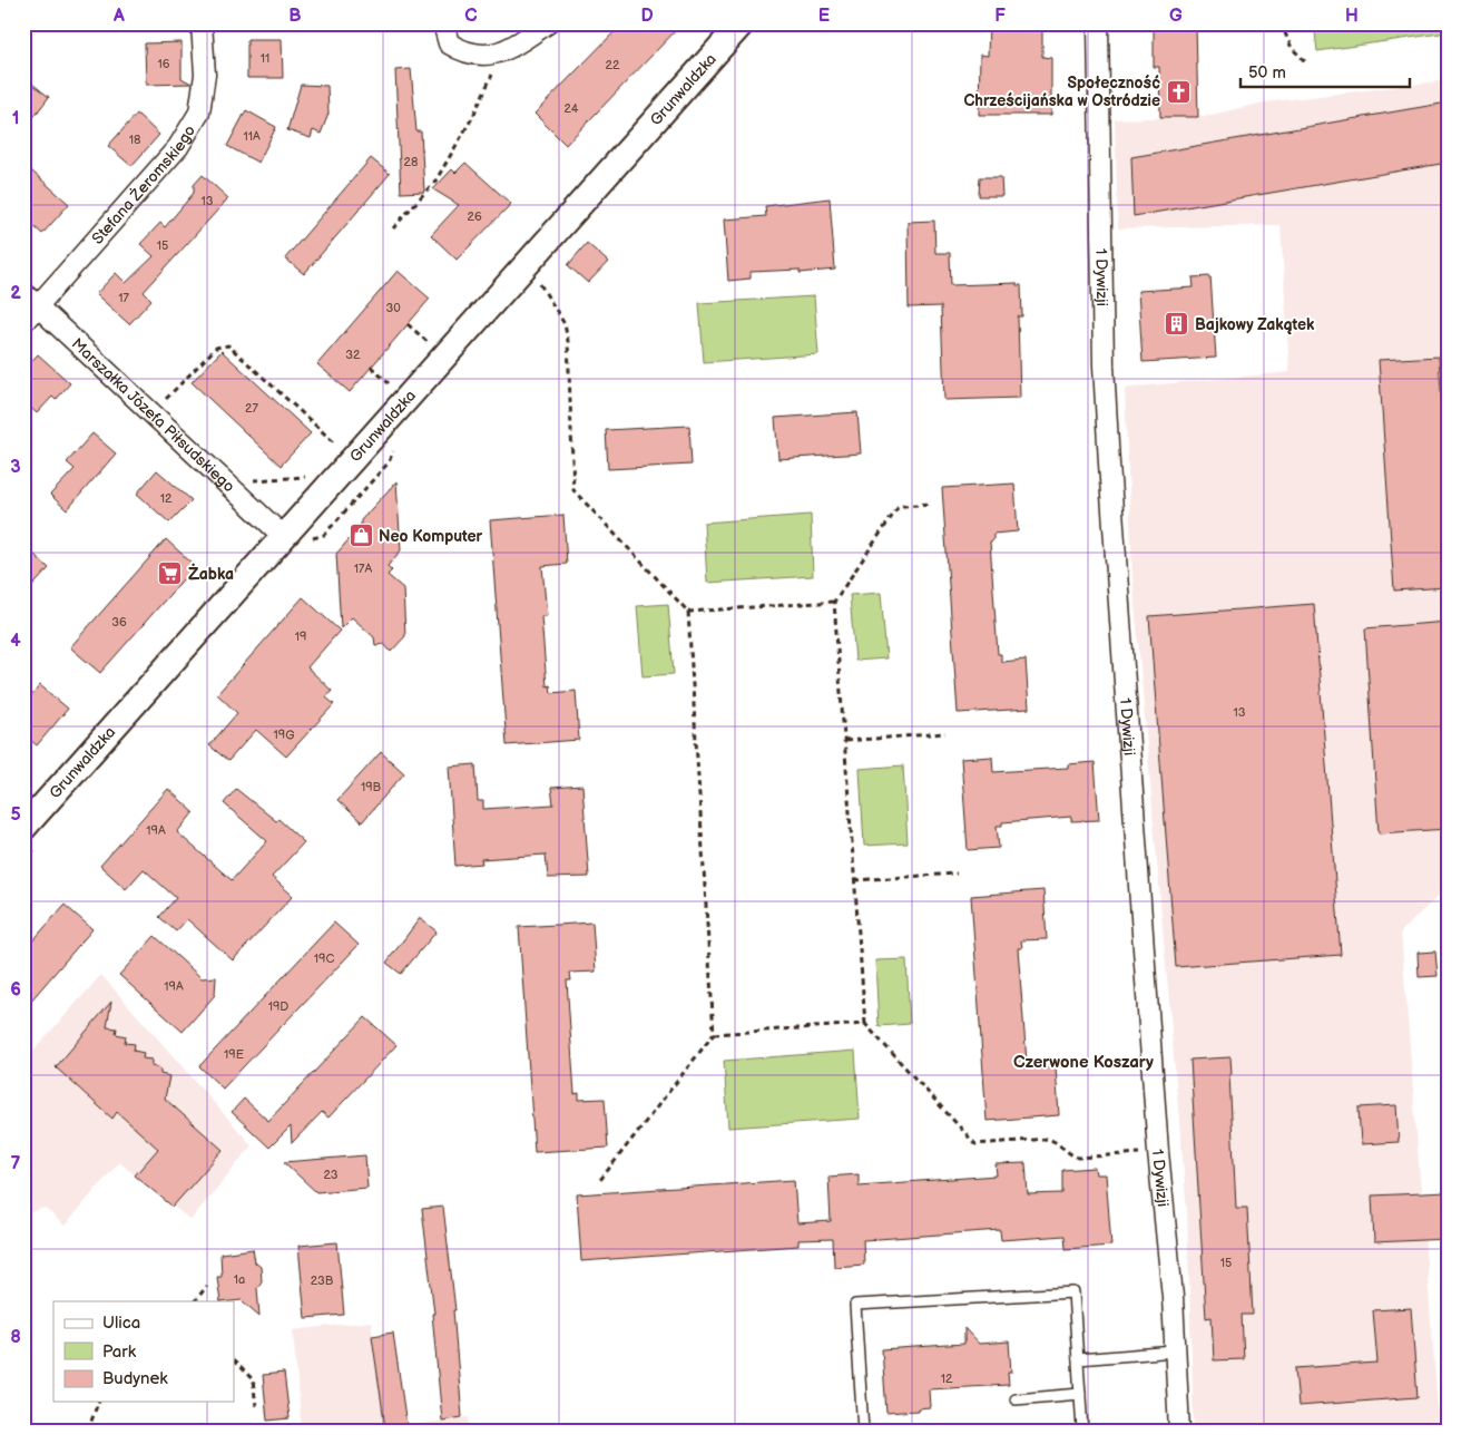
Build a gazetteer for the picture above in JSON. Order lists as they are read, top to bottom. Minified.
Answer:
{"streets":{"street":["Grunwaldzka","Stefana Żeromskiego","1 Dywizji","Marszałka Józefa Piłsudskiego"]},"crossings":[["Grunwaldzka","Marszałka Józefa Piłsudskiego"],["Stefana Żeromskiego","Marszałka Józefa Piłsudskiego"]],"districts":["Czerwone Koszary"],"places":{"church":["Społeczność Chrześcijańska w Ostródzie"],"building":["Bajkowy Zakątek"],"shop":["Neo Komputer"],"supermarket":["Żabka"]},"house_numbers":["11","16","22","24","11A","18","28","13","26","15","17","30","32","27","12","17A","36","19","13","19G","19B","19A","19C","19A","19D","19E","23","15","1a","23B","12"],"legend":["Ulica","Park","Budynek"],"scale_bar":"50 m","grid":{"columns":["A","B","C","D","E","F","G","H"],"rows":["1","2","3","4","5","6","7","8"]}}
